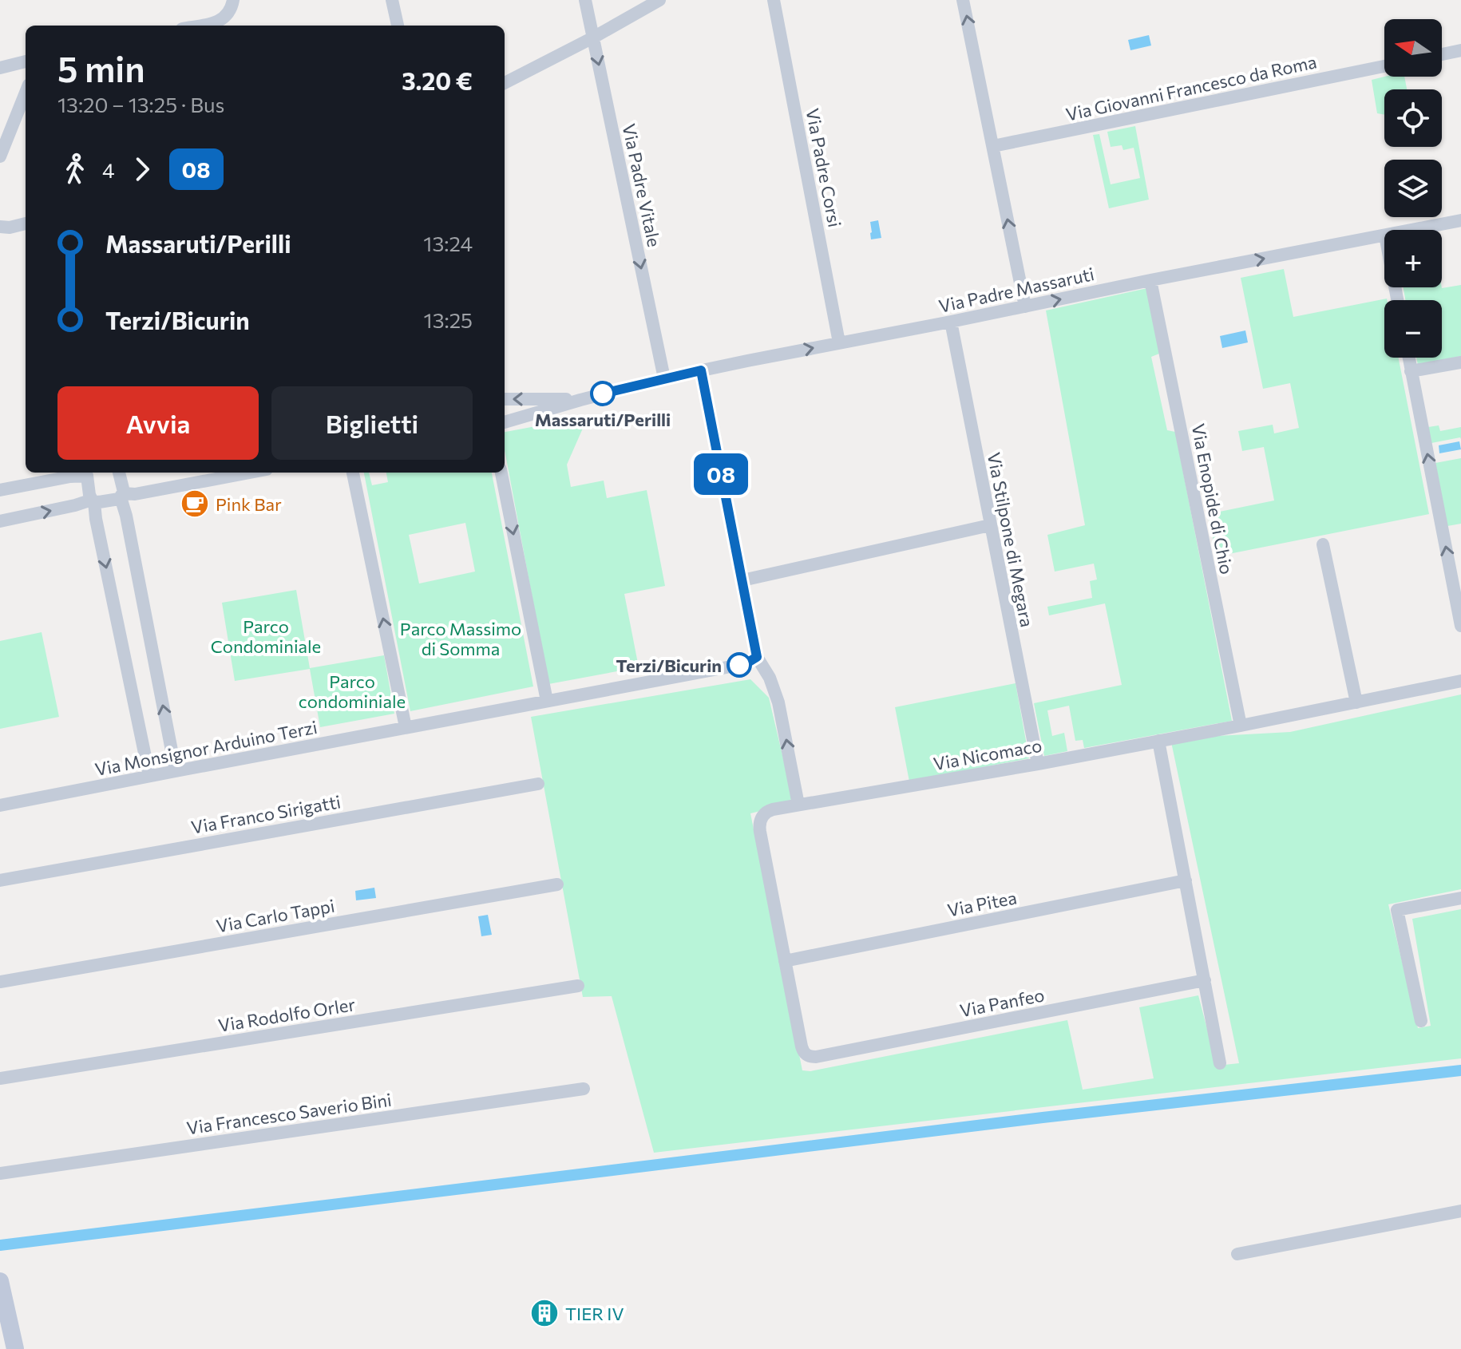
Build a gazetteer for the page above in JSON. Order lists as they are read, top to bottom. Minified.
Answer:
{"streets":{"street":["Via Giovanni Francesco da Roma","Via Padre Corsi","Via Padre Vitale","Via Padre Massaruti","Via Enopide di Chio","Via Stilpone di Megara","Via Monsignor Arduino Terzi","Via Nicomaco","Via Franco Sirigatti","Via Pitea","Via Carlo Tappi","Via Panfeo","Via Rodolfo Orler","Via Francesco Saverio Bini"]},"crossings":[["Via Padre Corsi","Via Padre Massaruti"],["Via Padre Vitale","Via Padre Massaruti"],["Via Padre Massaruti","Via Enopide di Chio"],["Via Padre Massaruti","Via Stilpone di Megara"],["Via Enopide di Chio","Via Nicomaco"],["Via Stilpone di Megara","Via Nicomaco"],["Via Nicomaco","Via Pitea"],["Via Nicomaco","Via Panfeo"]],"one_way":["Via Padre Vitale"],"parks":["Parco Condominiale","Parco Massimo di Somma","Parco condominiale"],"places":{"other":["Massaruti/Perilli","Terzi/Bicurin"],"cafe":["Pink Bar"],"building":["TIER IV"]},"lines":["bus line 08"],"north":"left","page":{"on_map":"08","map_buttons":["+","−"],"heading":["5 min","13:20 – 13:25 · Bus","3.20 €"],"legs":["4","08"],"list":[{"name":"Massaruti/Perilli","value":"13:24"},{"name":"Terzi/Bicurin","value":"13:25"}],"buttons":["Avvia","Biglietti"]}}
